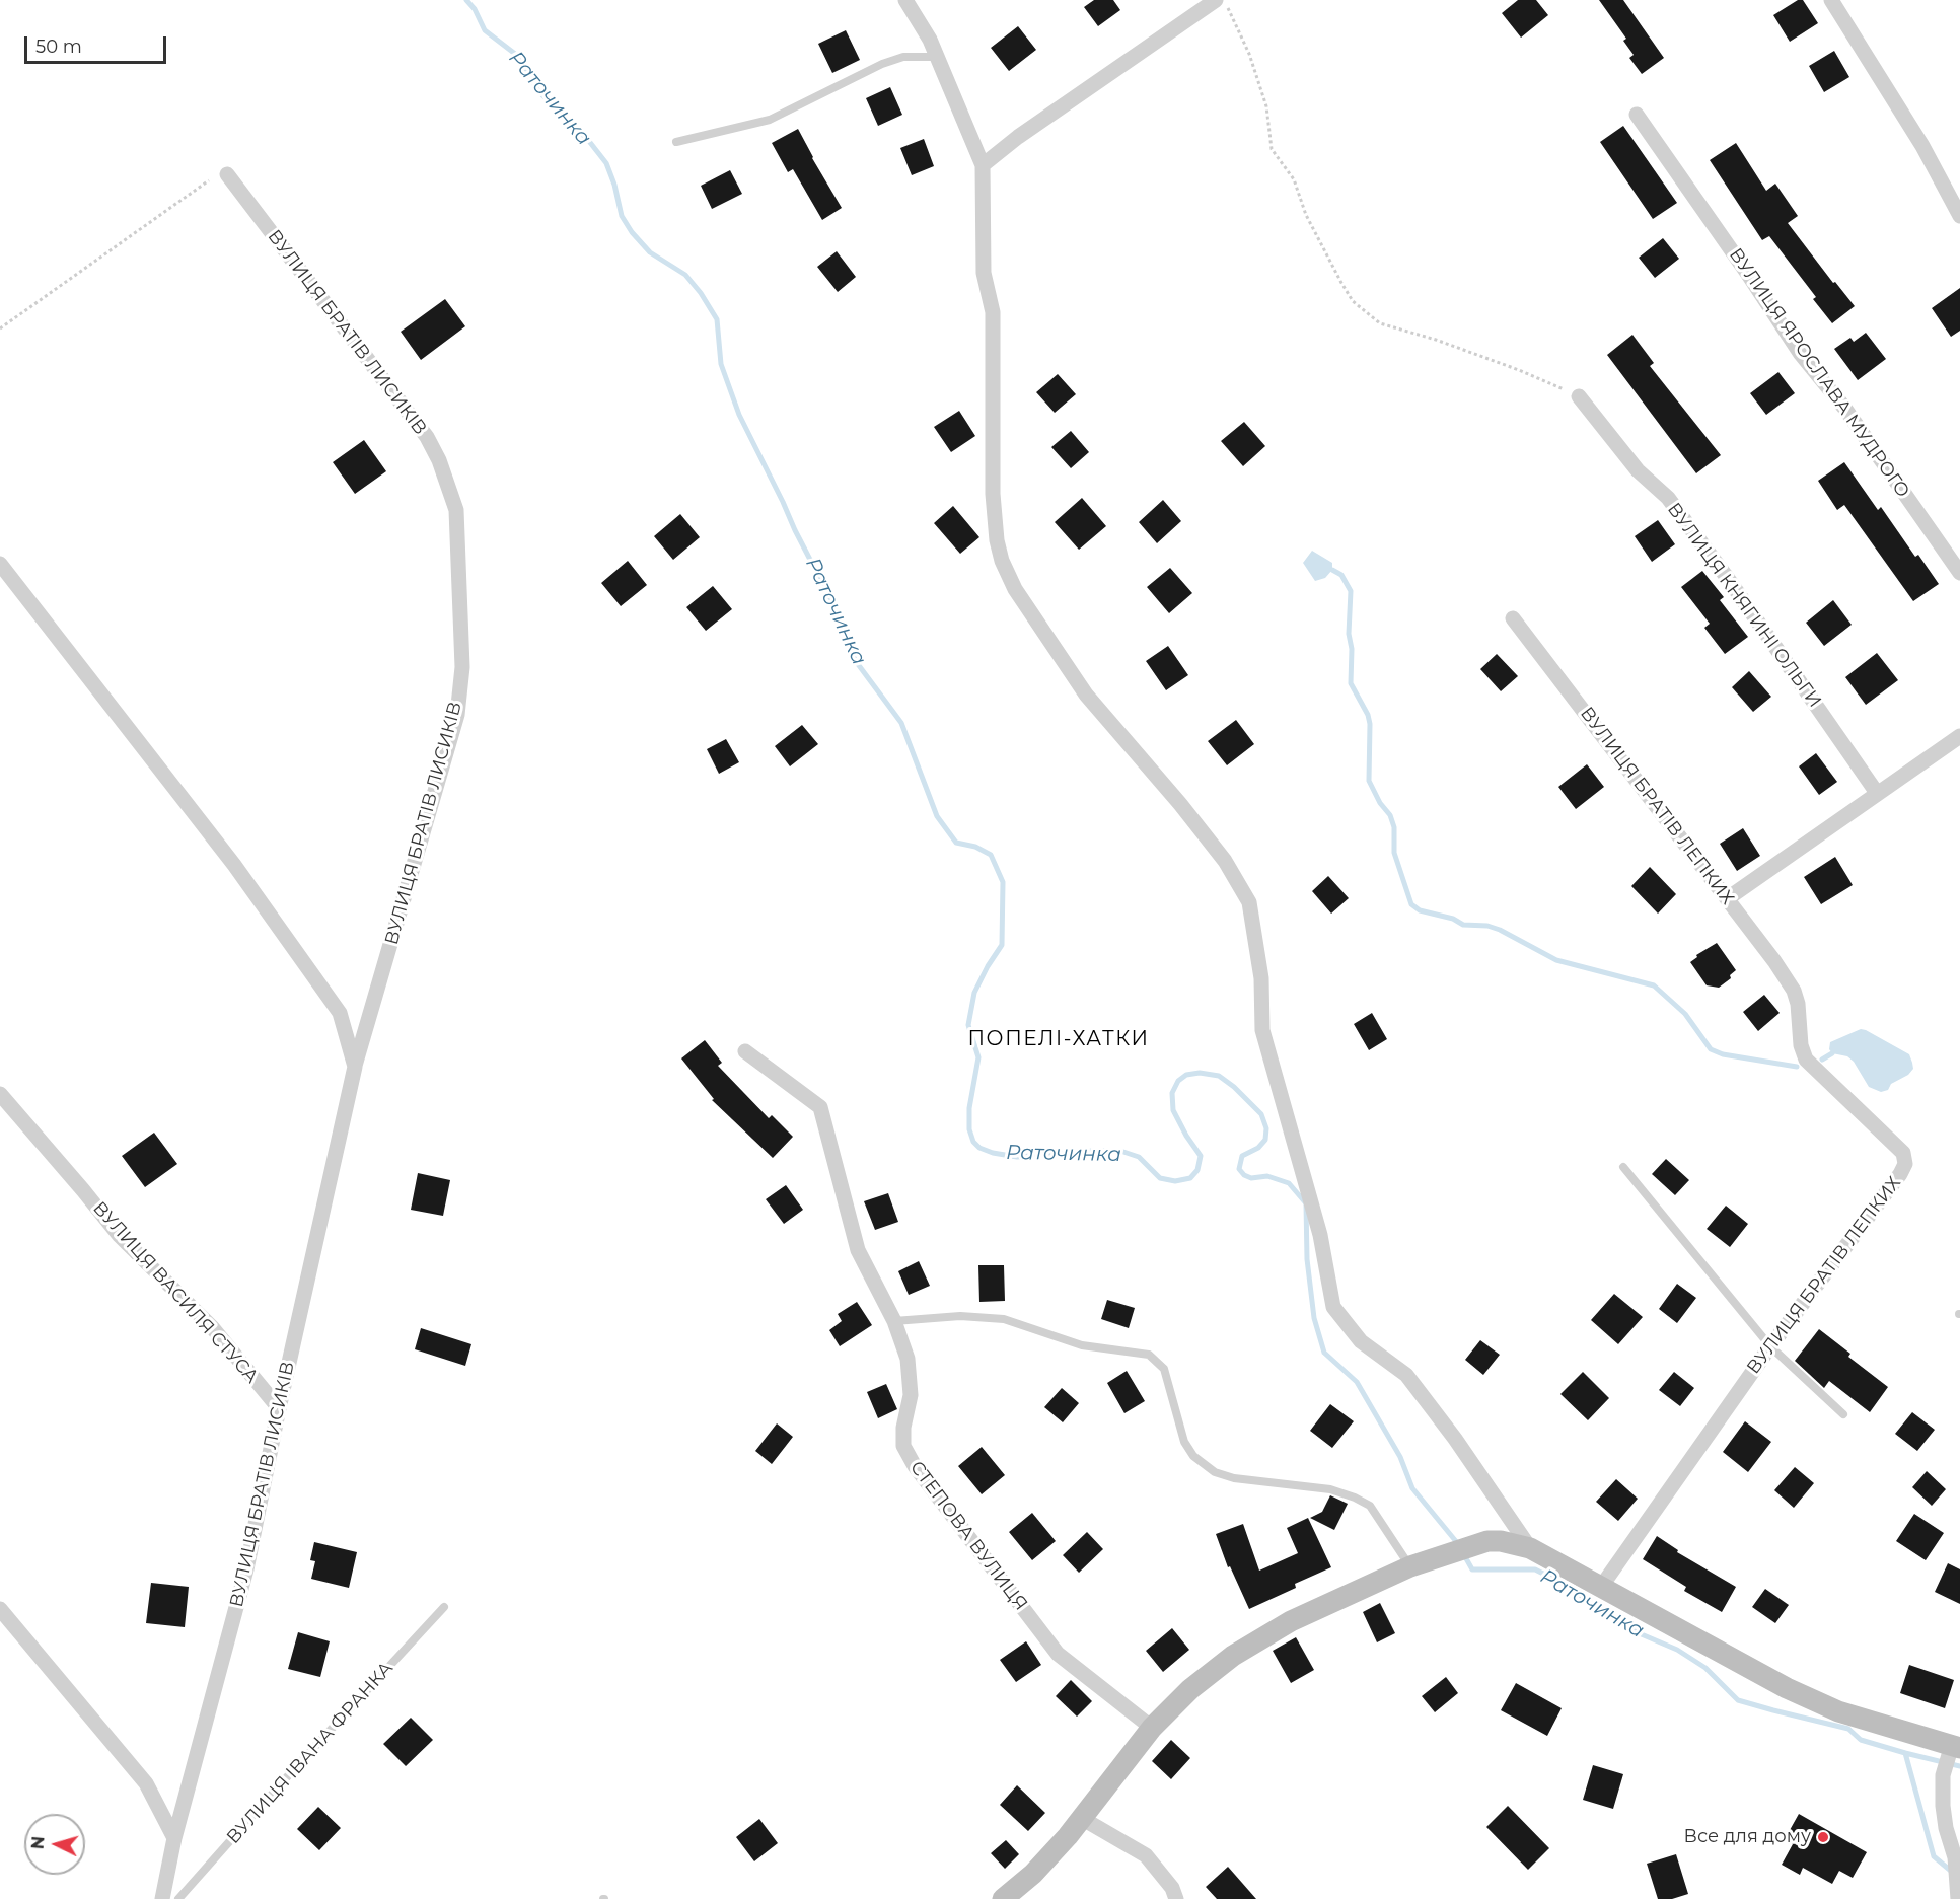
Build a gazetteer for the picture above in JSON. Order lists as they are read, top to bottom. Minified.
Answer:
{"streets":{"street":["ВУЛИЦЯ БРАТІВ ЛИСИКІВ","ВУЛИЦЯ ЯРОСЛАВА МУДРОГО","ВУЛИЦЯ КНЯГИНІ ОЛЬГИ","ВУЛИЦЯ БРАТІВ ЛЕПКИХ","ВУЛИЦЯ ВАСИЛЯ СТУСА","СТЕПОВА ВУЛИЦЯ"],"lane":["ВУЛИЦЯ ІВАНА ФРАНКА"]},"crossings":[["ВУЛИЦЯ БРАТІВ ЛИСИКІВ","ВУЛИЦЯ ВАСИЛЯ СТУСА"]],"districts":["ПОПЕЛІ-ХАТКИ"],"water":["Раточинка"],"places":["Все для дому"],"scale_bar":"50 m","north":"left"}
